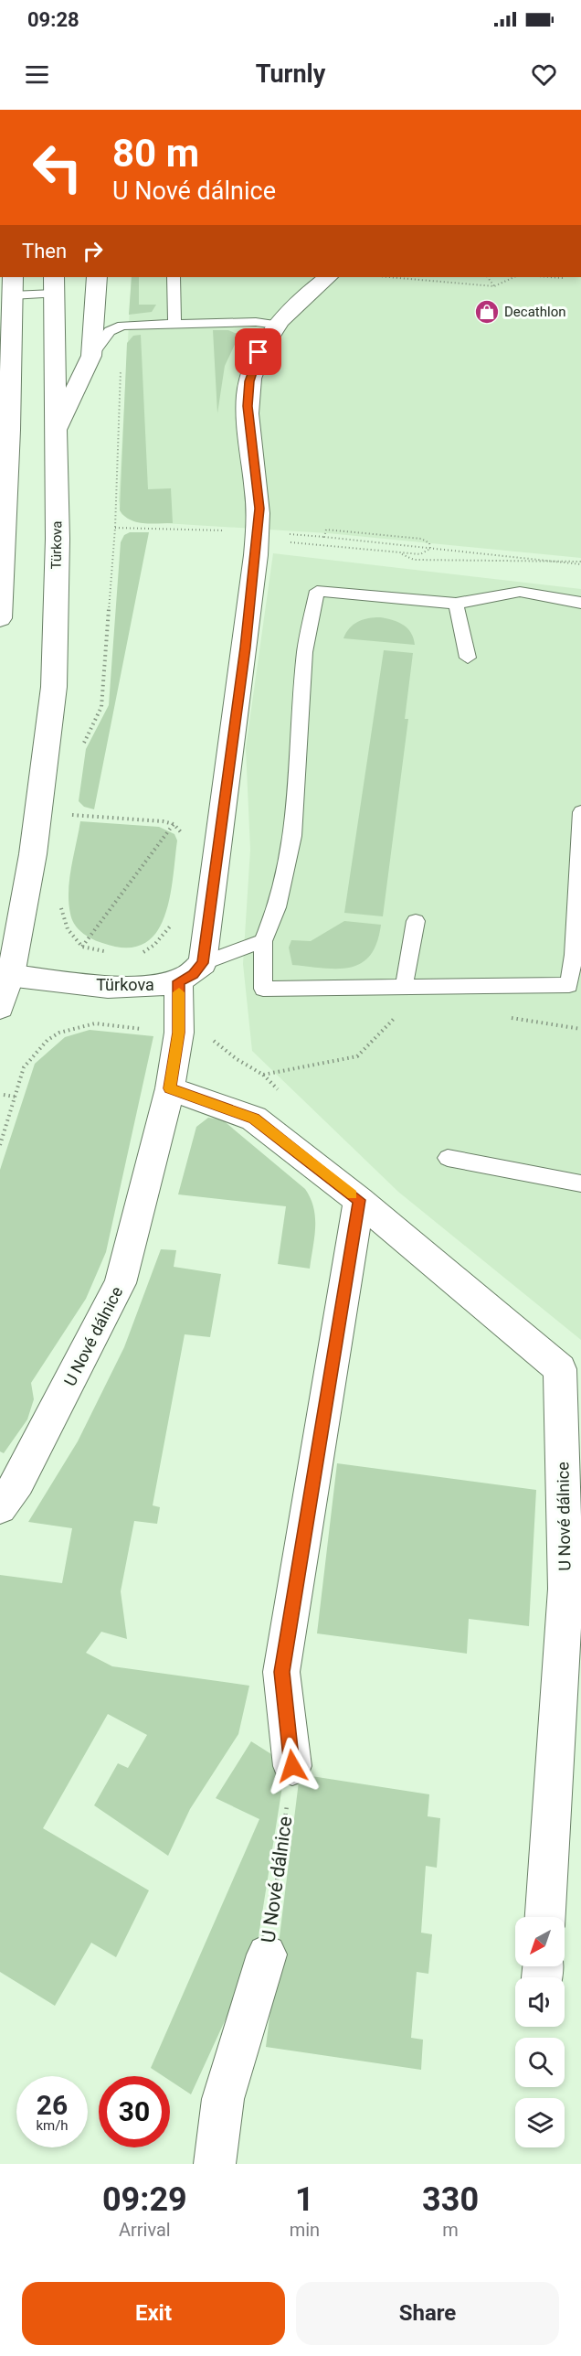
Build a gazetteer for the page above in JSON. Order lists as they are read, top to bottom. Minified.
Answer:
{"streets":{"street":["Türkova","U Nové dálnice"]},"crossings":[["Türkova","U Nové dálnice"]],"places":{"shop":["Decathlon"]},"north":"bottom left","page":{"status":"09:28","header":"Turnly","turn":["80 m","U Nové dálnice"],"then":"Then","speed":"26 km/h","limit":"30","eta":["09:29","Arrival","1","min","330","m"],"buttons":["Exit","Share"]}}
